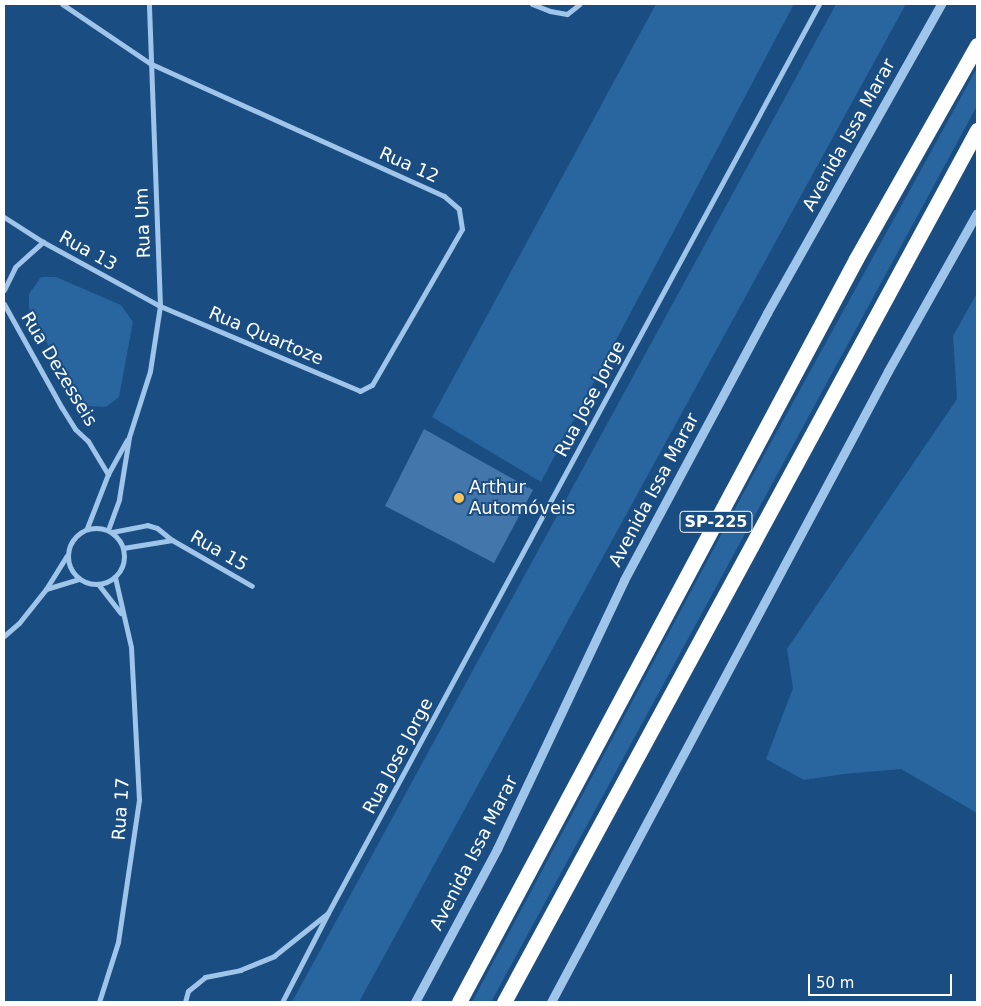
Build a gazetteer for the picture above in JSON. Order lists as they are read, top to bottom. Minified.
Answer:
{"streets":{"highway":["SP-225"],"street":["Avenida Issa Marar","Rua 12","Rua Um","Rua 13","Rua Quartoze","Rua Dezesseis","Rua Jose Jorge","Rua 15","Rua 17"]},"crossings":[["Rua 12","Rua Um"],["Rua 12","Rua Quartoze"],["Rua Um","Rua 13"],["Rua Um","Rua Quartoze"],["Rua Um","Rua Dezesseis"],["Rua Um","Rua 15"],["Rua Um","Rua 17"],["Rua 13","Rua Quartoze"],["Rua 15","Rua 17"]],"places":["Arthur Automóveis"],"scale_bar":"50 m"}
